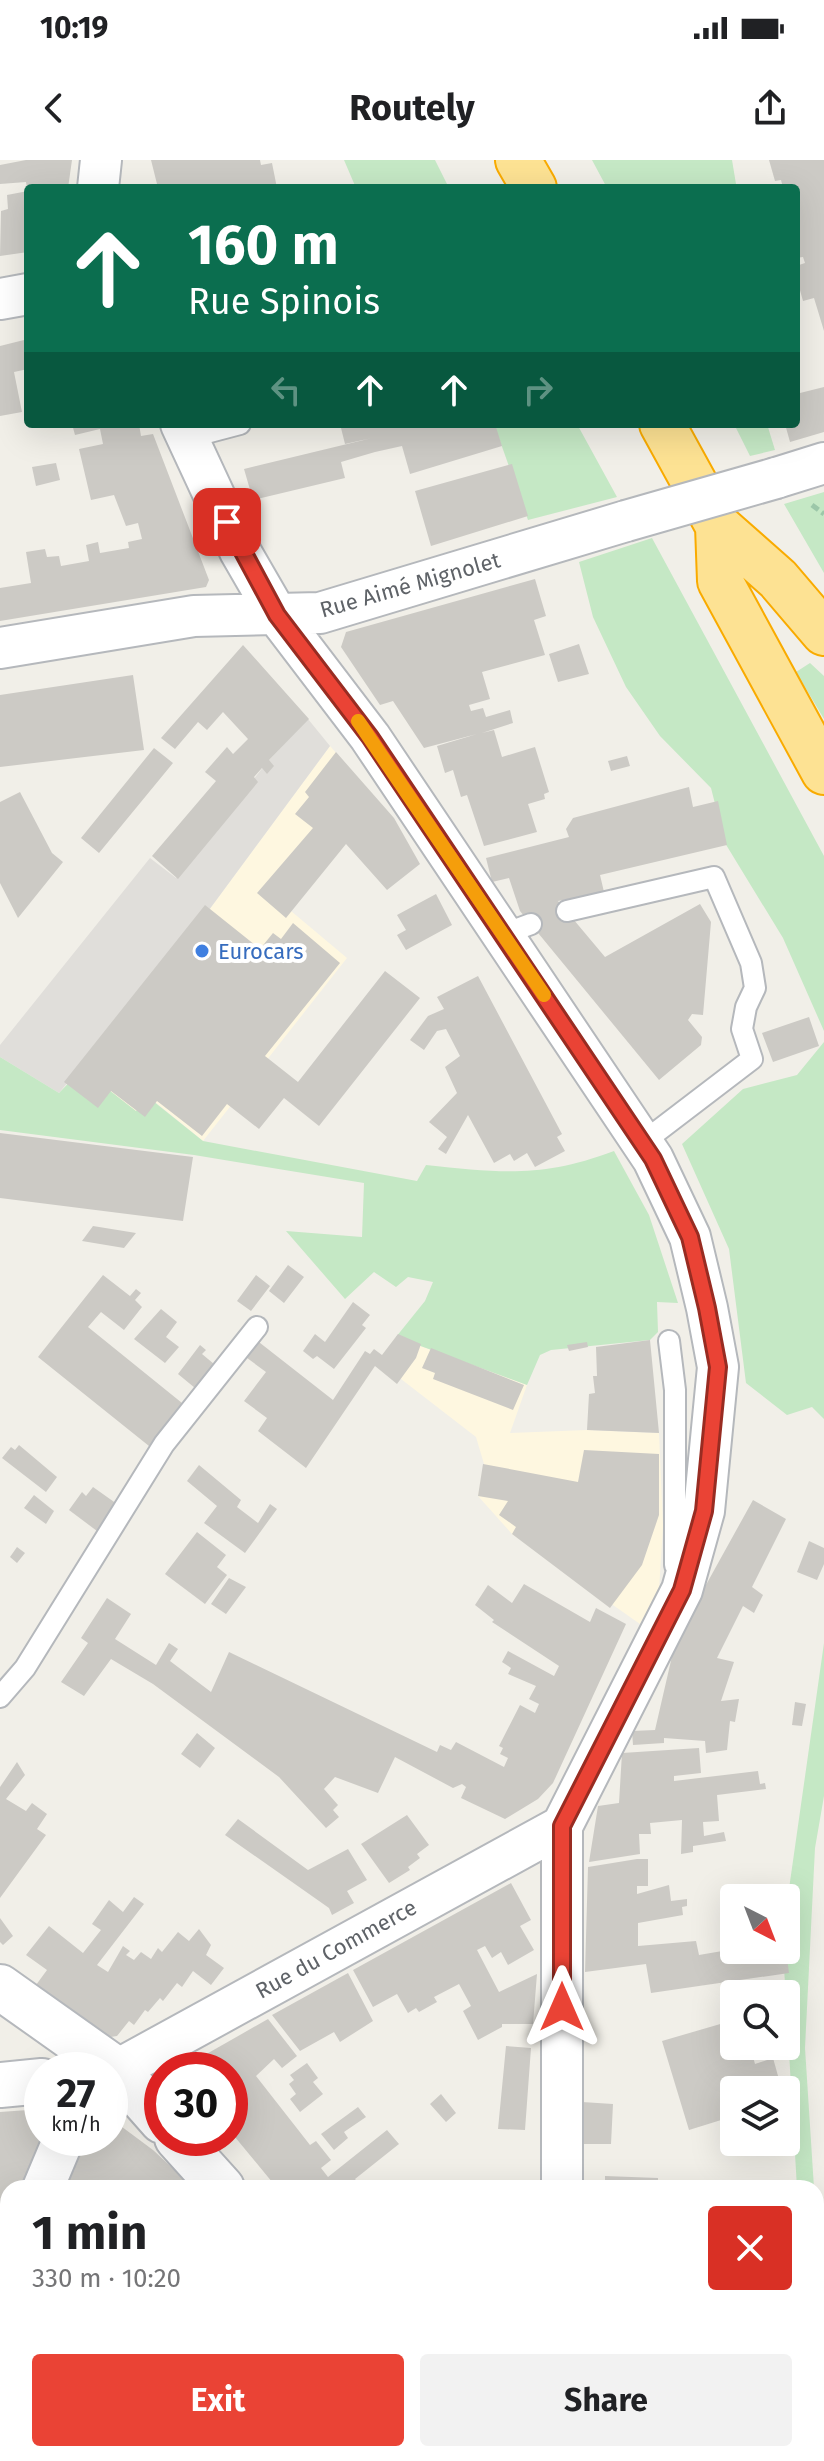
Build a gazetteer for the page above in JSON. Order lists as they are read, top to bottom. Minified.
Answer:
{"streets":{"street":["Rue Aimé Mignolet","Rue du Commerce"]},"places":["Eurocars"],"north":"bottom right","page":{"status":"10:19","header":"Routely","turn":["160 m","Rue Spinois"],"speed":"27 km/h","limit":"30","heading":["1 min","330 m · 10:20"],"buttons":["Exit","Share"]}}
